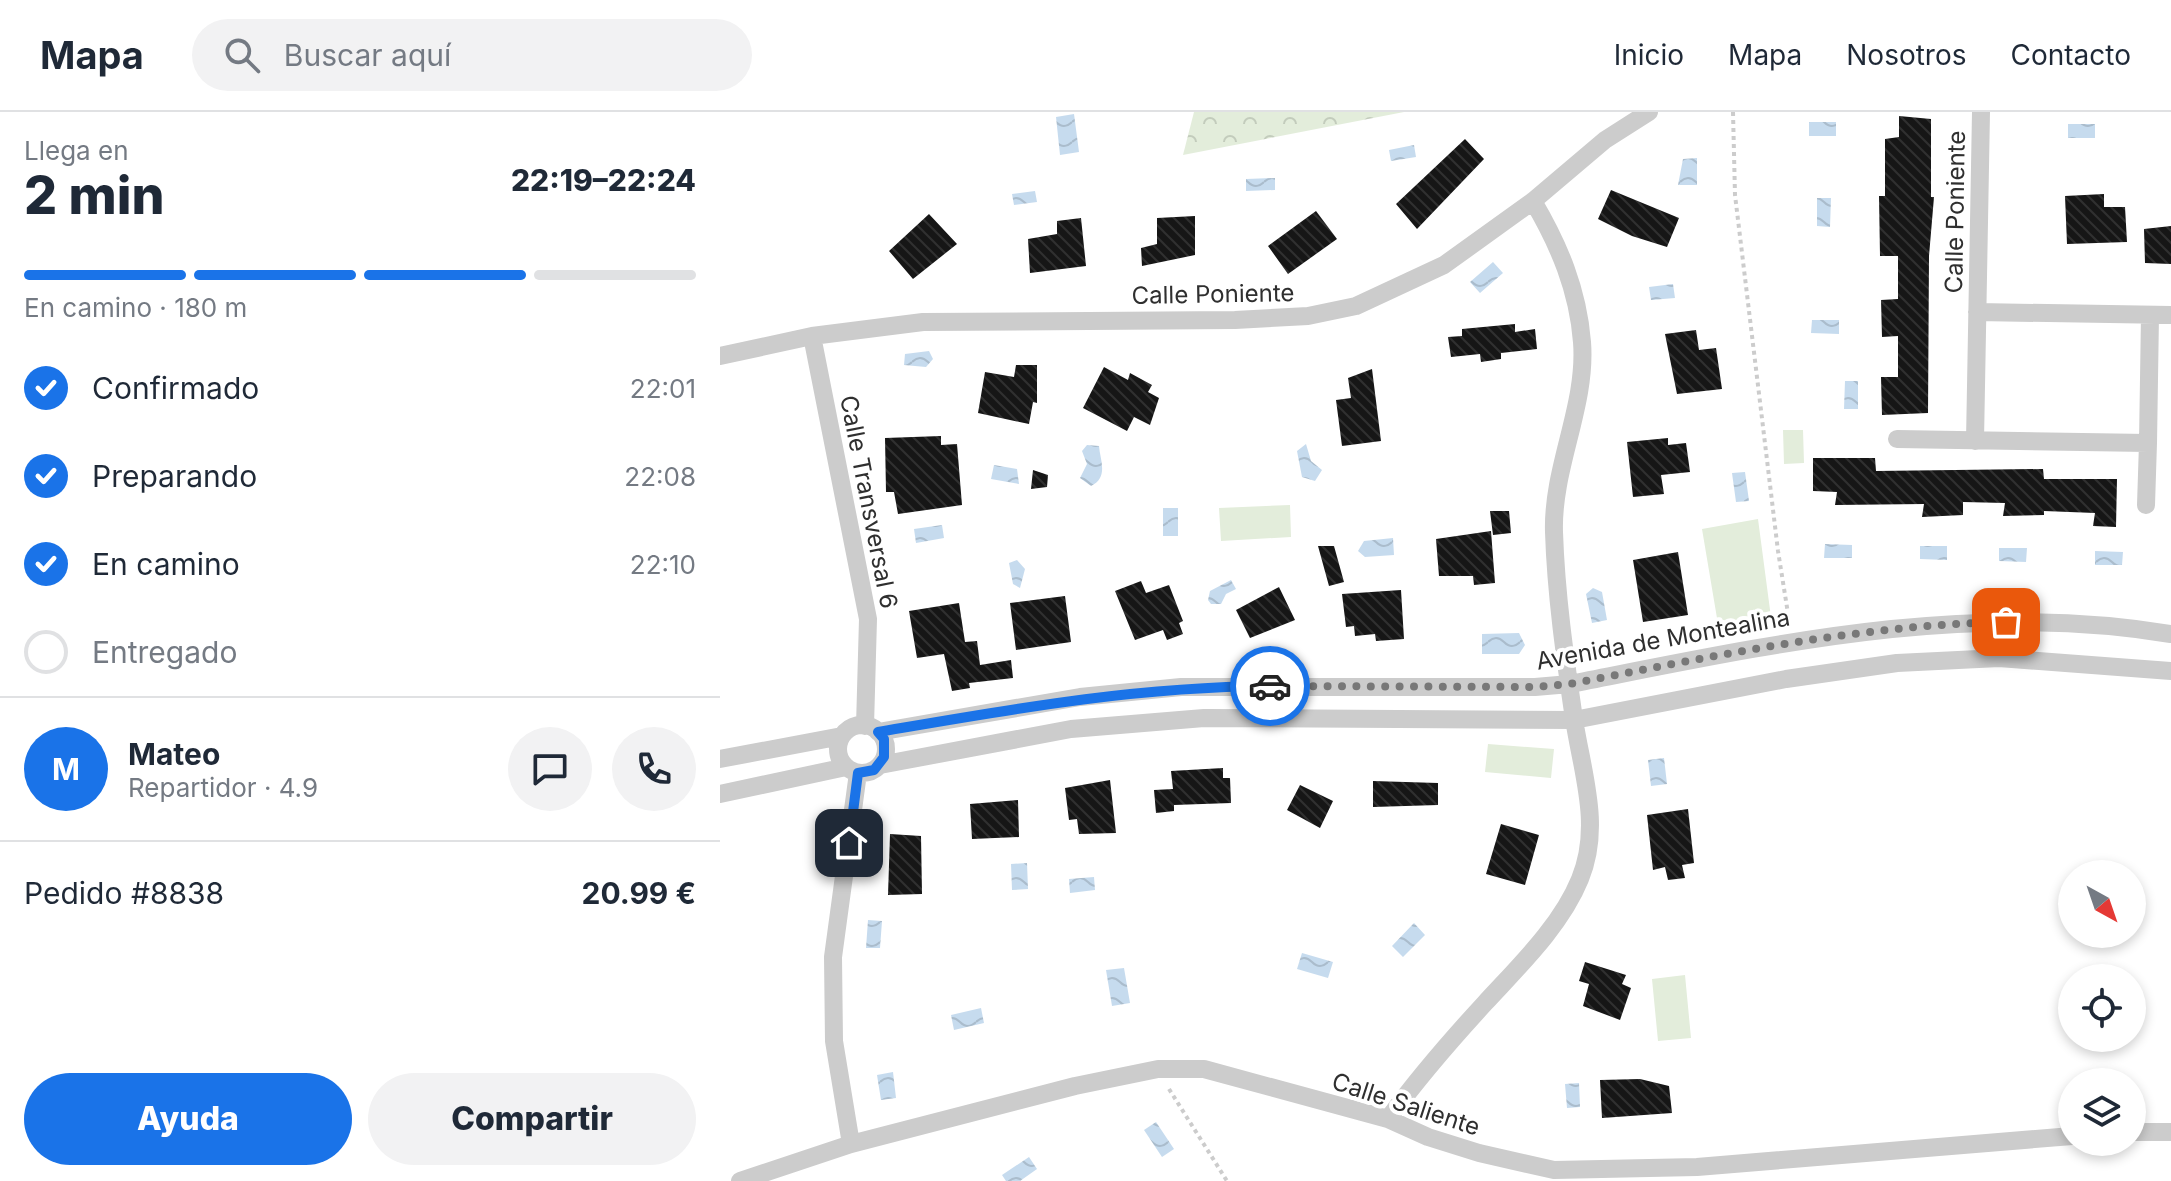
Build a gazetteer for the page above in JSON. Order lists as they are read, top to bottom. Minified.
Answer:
{"streets":{"street":["Calle Poniente","Calle Transversal 6","Avenida de Montealina","Calle Saliente"]},"crossings":[["Calle Poniente","Calle Transversal 6"],["Calle Transversal 6","Avenida de Montealina"]],"north":"bottom right","page":{"header":"Mapa","search":"Buscar aquí","nav":["Inicio","Mapa","Nosotros","Contacto"],"heading":["2 min","Llega en","22:19–22:24"],"panel":["Mateo","Repartidor · 4.9","Pedido #8838","20.99 €"],"bar":"En camino · 180 m","list":[["Confirmado","22:01"],["Preparando","22:08"],["En camino","22:10"],"Entregado"],"round":"M","buttons":["Ayuda","Compartir"]}}
